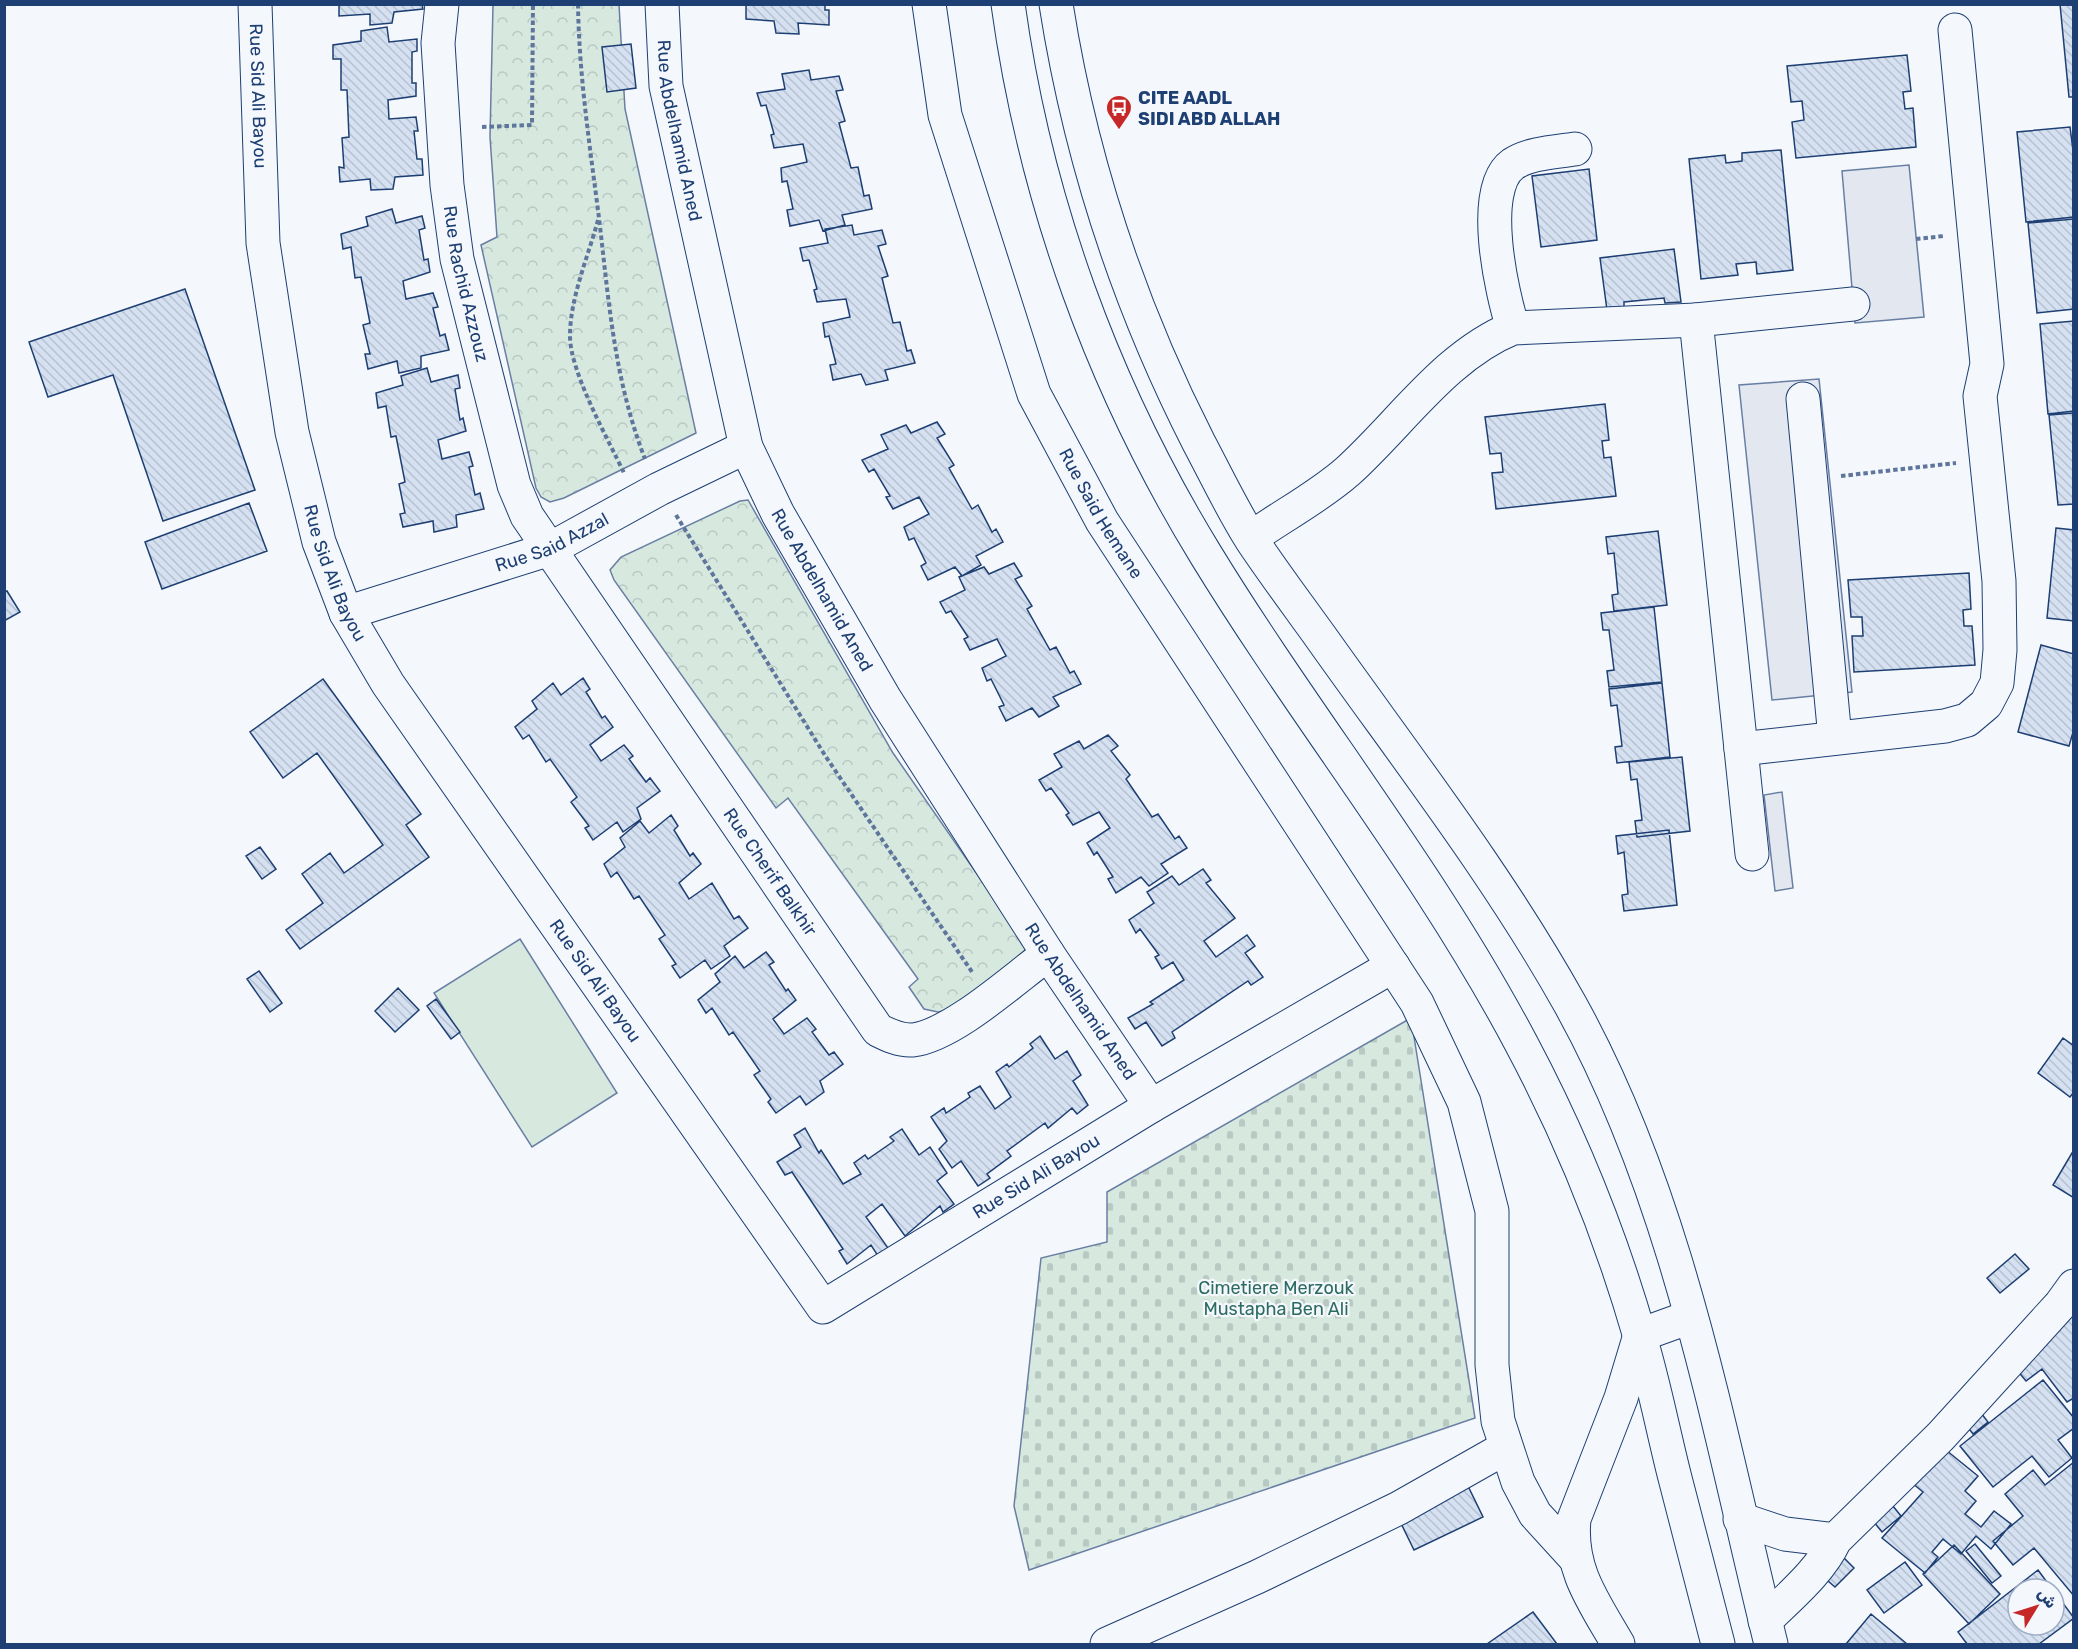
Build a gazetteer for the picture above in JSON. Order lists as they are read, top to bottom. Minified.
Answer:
{"streets":{"street":["Rue Sid Ali Bayou","Rue Abdelhamid Aned","Rue Rachid Azzouz","Rue Said Hemane","Rue Said Azzal","Rue Cherif Balkhir"]},"crossings":[["Rue Sid Ali Bayou","Rue Abdelhamid Aned"],["Rue Sid Ali Bayou","Rue Said Hemane"],["Rue Sid Ali Bayou","Rue Said Azzal"],["Rue Abdelhamid Aned","Rue Said Azzal"],["Rue Abdelhamid Aned","Rue Cherif Balkhir"],["Rue Rachid Azzouz","Rue Said Azzal"],["Rue Rachid Azzouz","Rue Cherif Balkhir"],["Rue Said Azzal","Rue Cherif Balkhir"]],"parks":["Cimetiere Merzouk Mustapha Ben Ali"],"places":{"bus stop":["CITE AADL SIDI ABD ALLAH"]},"north":"top right"}
